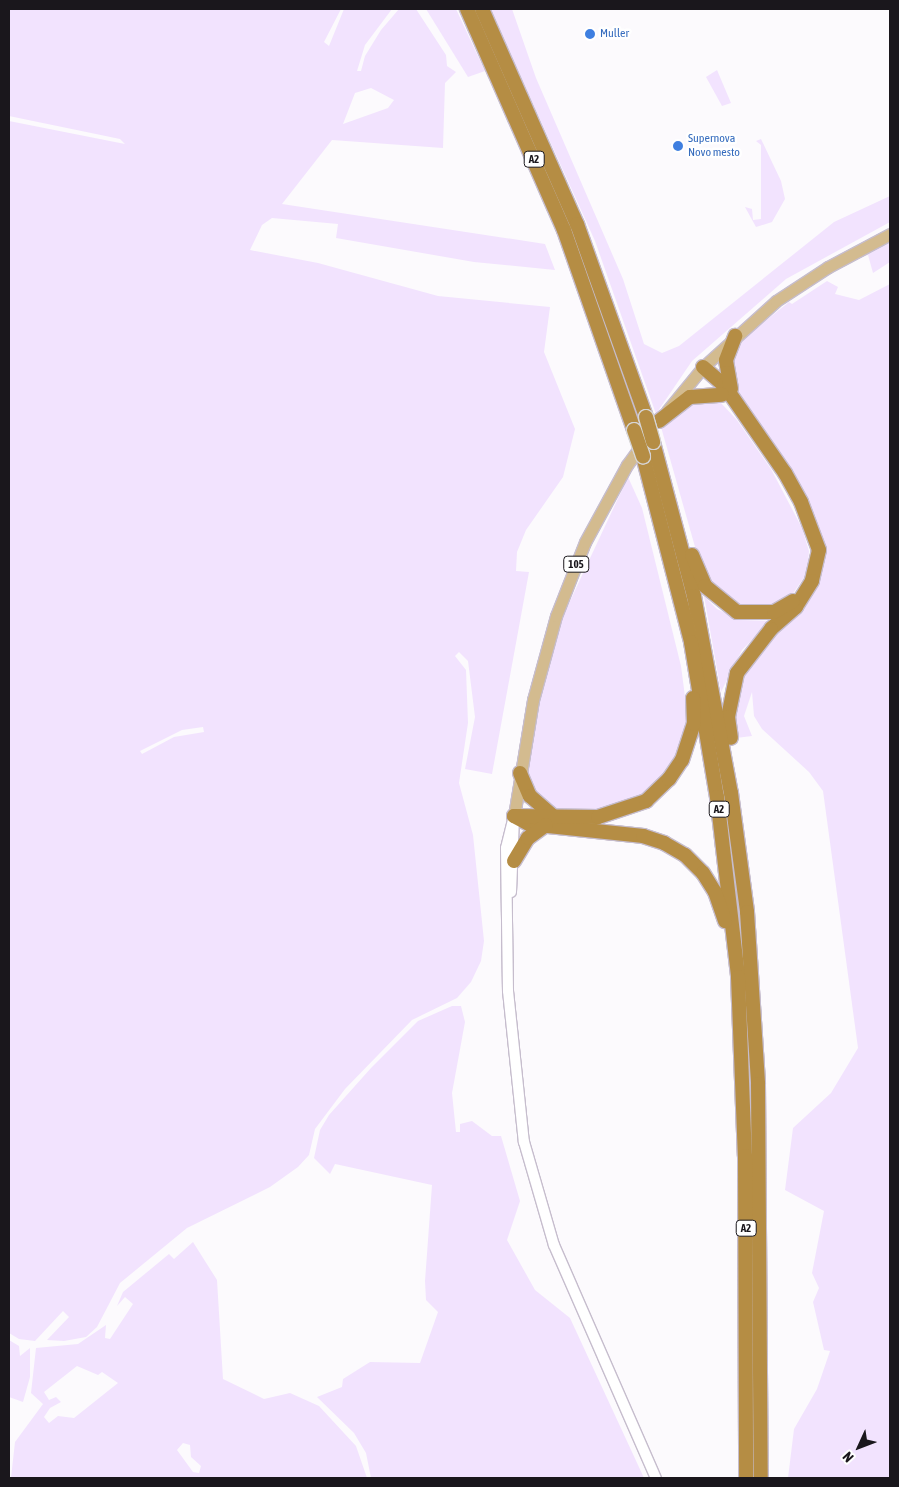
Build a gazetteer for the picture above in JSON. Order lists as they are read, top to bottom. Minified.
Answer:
{"streets":{"highway":["A2"],"main road":["105"]},"places":["Muller","Supernova Novo mesto"],"north":"bottom left"}
